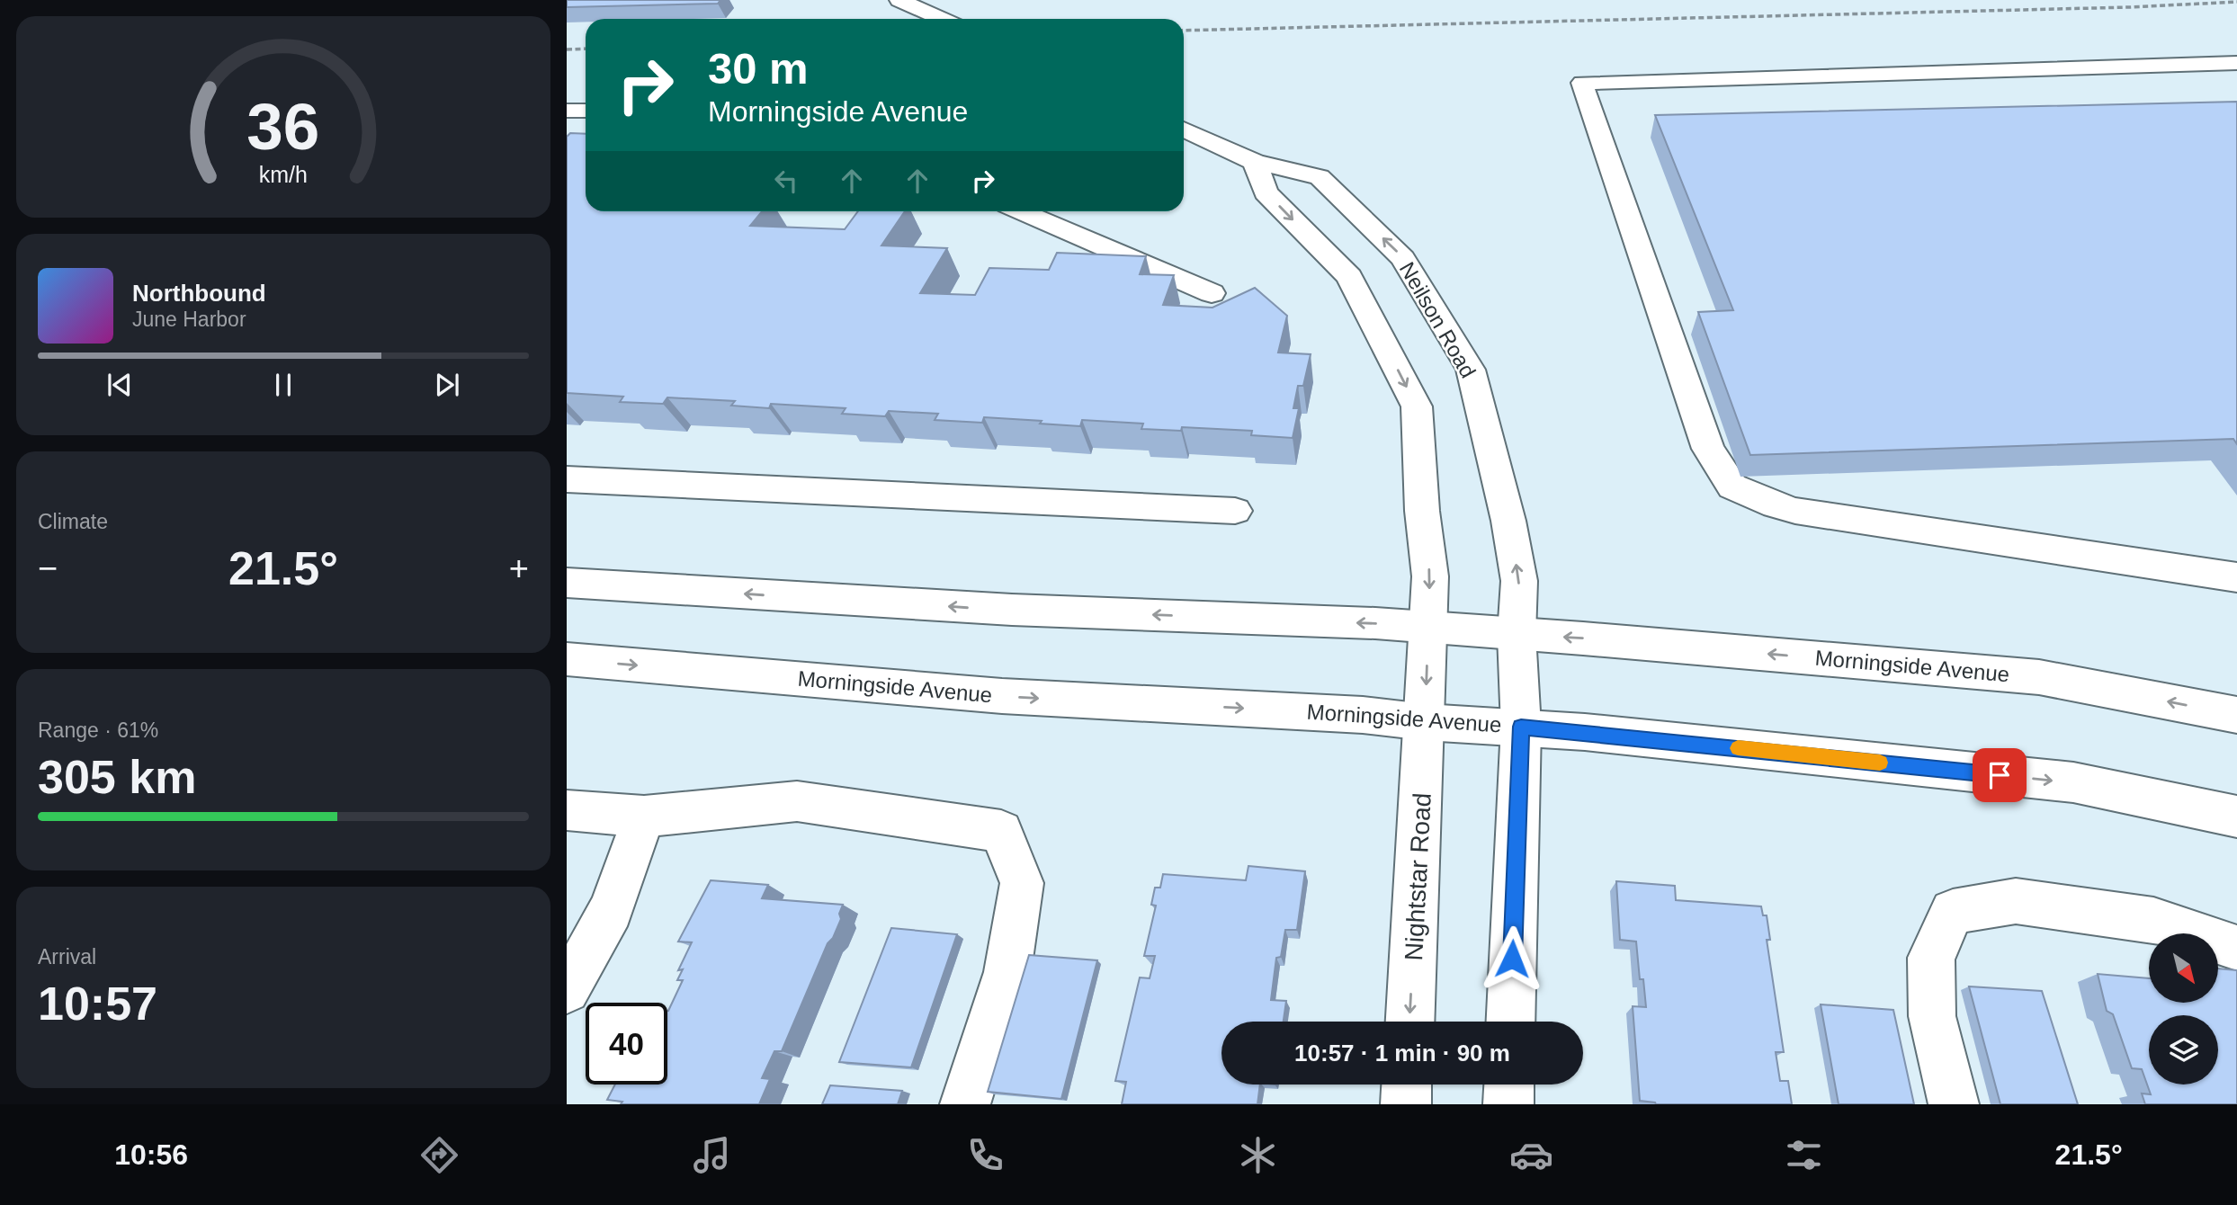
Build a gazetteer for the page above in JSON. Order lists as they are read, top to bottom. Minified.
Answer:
{"streets":{"street":["Neilson Road","Morningside Avenue","Nightstar Road"]},"crossings":[["Neilson Road","Morningside Avenue"],["Morningside Avenue","Nightstar Road"]],"north":"bottom right","page":{"turn":["30 m","Morningside Avenue"],"song":["Northbound","June Harbor"],"tile":["Climate",["Range · 61%","305 km"],["Arrival","10:57"]],"heat":["−","21.5°","+"],"limit":"40","trip":"10:57 · 1 min · 90 m","tabs":["10:56","21.5°"],"gauge":["36","km/h"]}}
